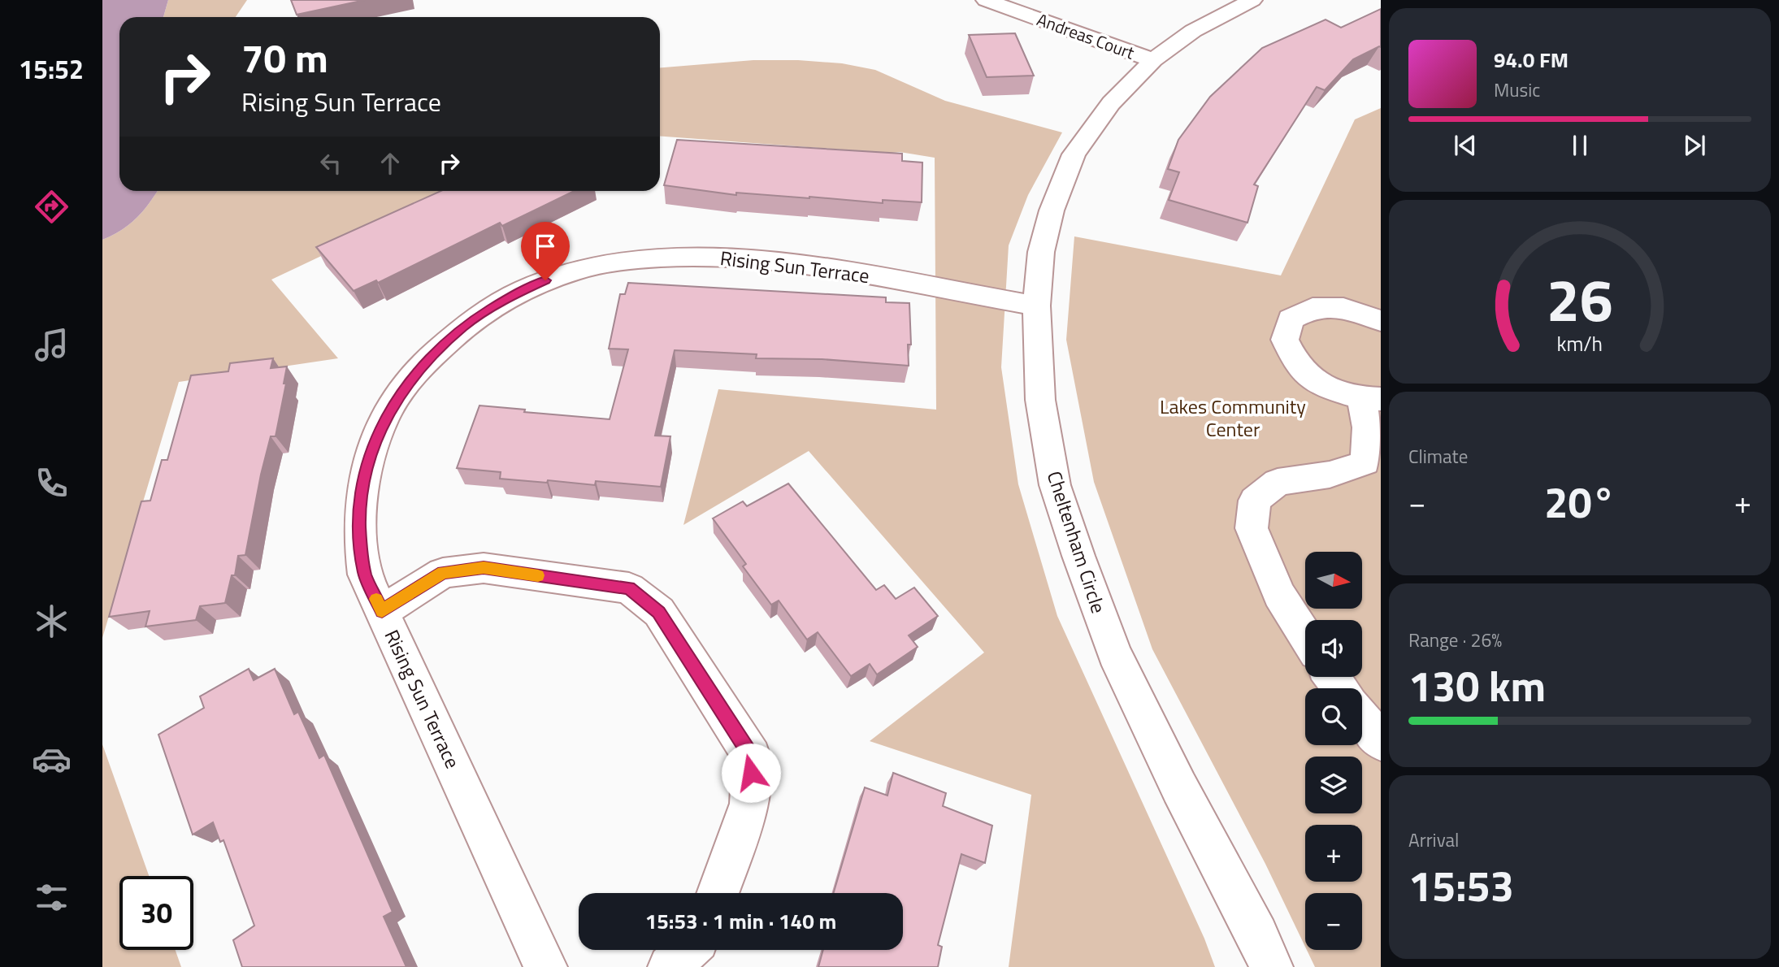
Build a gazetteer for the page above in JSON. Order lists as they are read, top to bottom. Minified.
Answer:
{"streets":{"street":["Andreas Court","Rising Sun Terrace","Cheltenham Circle"]},"crossings":[["Andreas Court","Cheltenham Circle"],["Rising Sun Terrace","Cheltenham Circle"]],"parks":["Lakes Community Center"],"north":"right","page":{"tabs":"15:52","turn":["70 m","Rising Sun Terrace"],"song":["94.0 FM","Music"],"tile":["Climate",["Range · 26%","130 km"],["Arrival","15:53"]],"heat":["−","20°","+"],"map_buttons":["+","−"],"limit":"30","trip":"15:53 · 1 min · 140 m","gauge":["26","km/h"]}}
